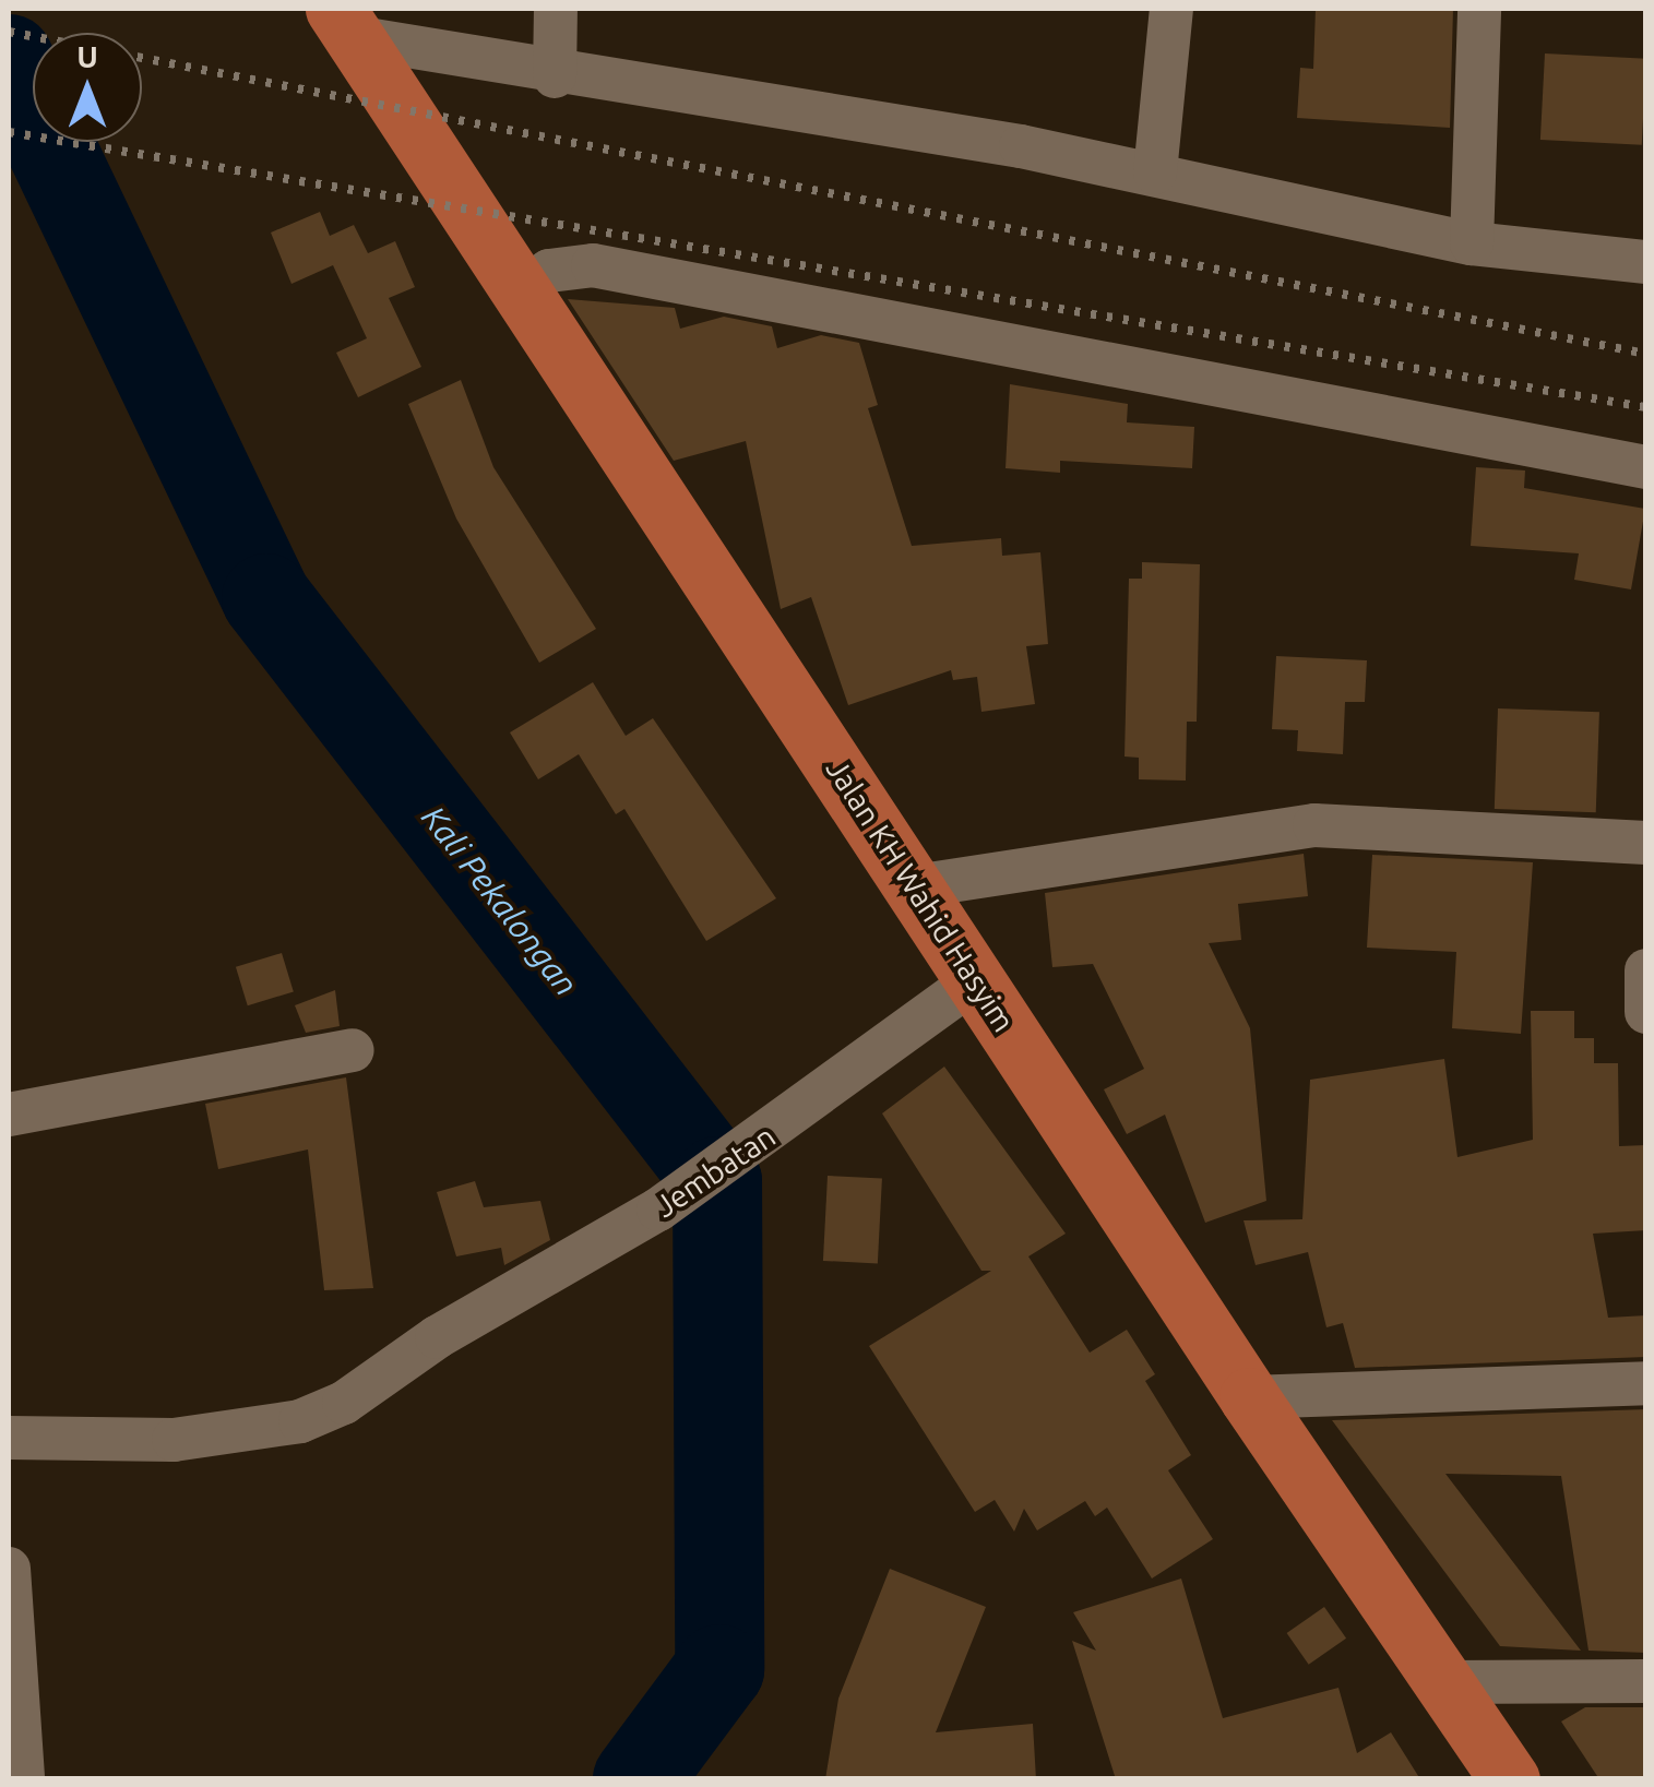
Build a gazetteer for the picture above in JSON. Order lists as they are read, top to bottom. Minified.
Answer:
{"streets":{"main road":["Jalan KH Wahid Hasyim"],"street":["Jembatan"]},"crossings":[["Jalan KH Wahid Hasyim","Jembatan"]],"water":["Kali Pekalongan"],"north":"top"}
